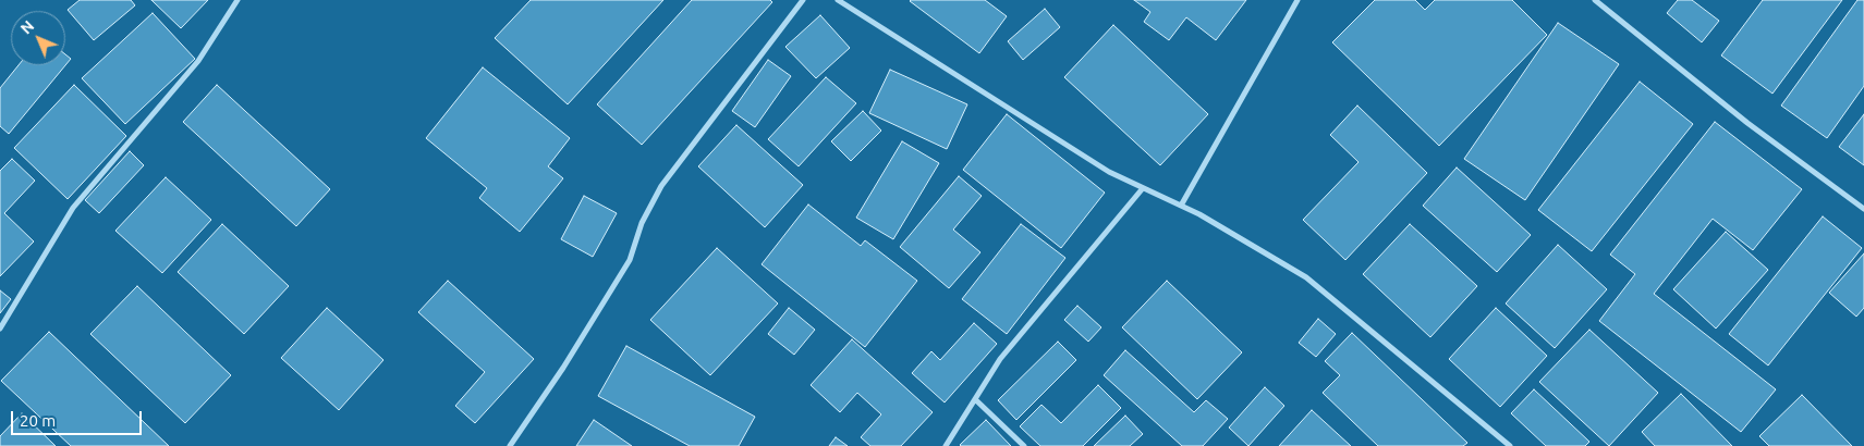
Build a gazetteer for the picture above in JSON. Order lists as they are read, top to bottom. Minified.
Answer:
{"scale_bar":"20 m","north":"top left"}
